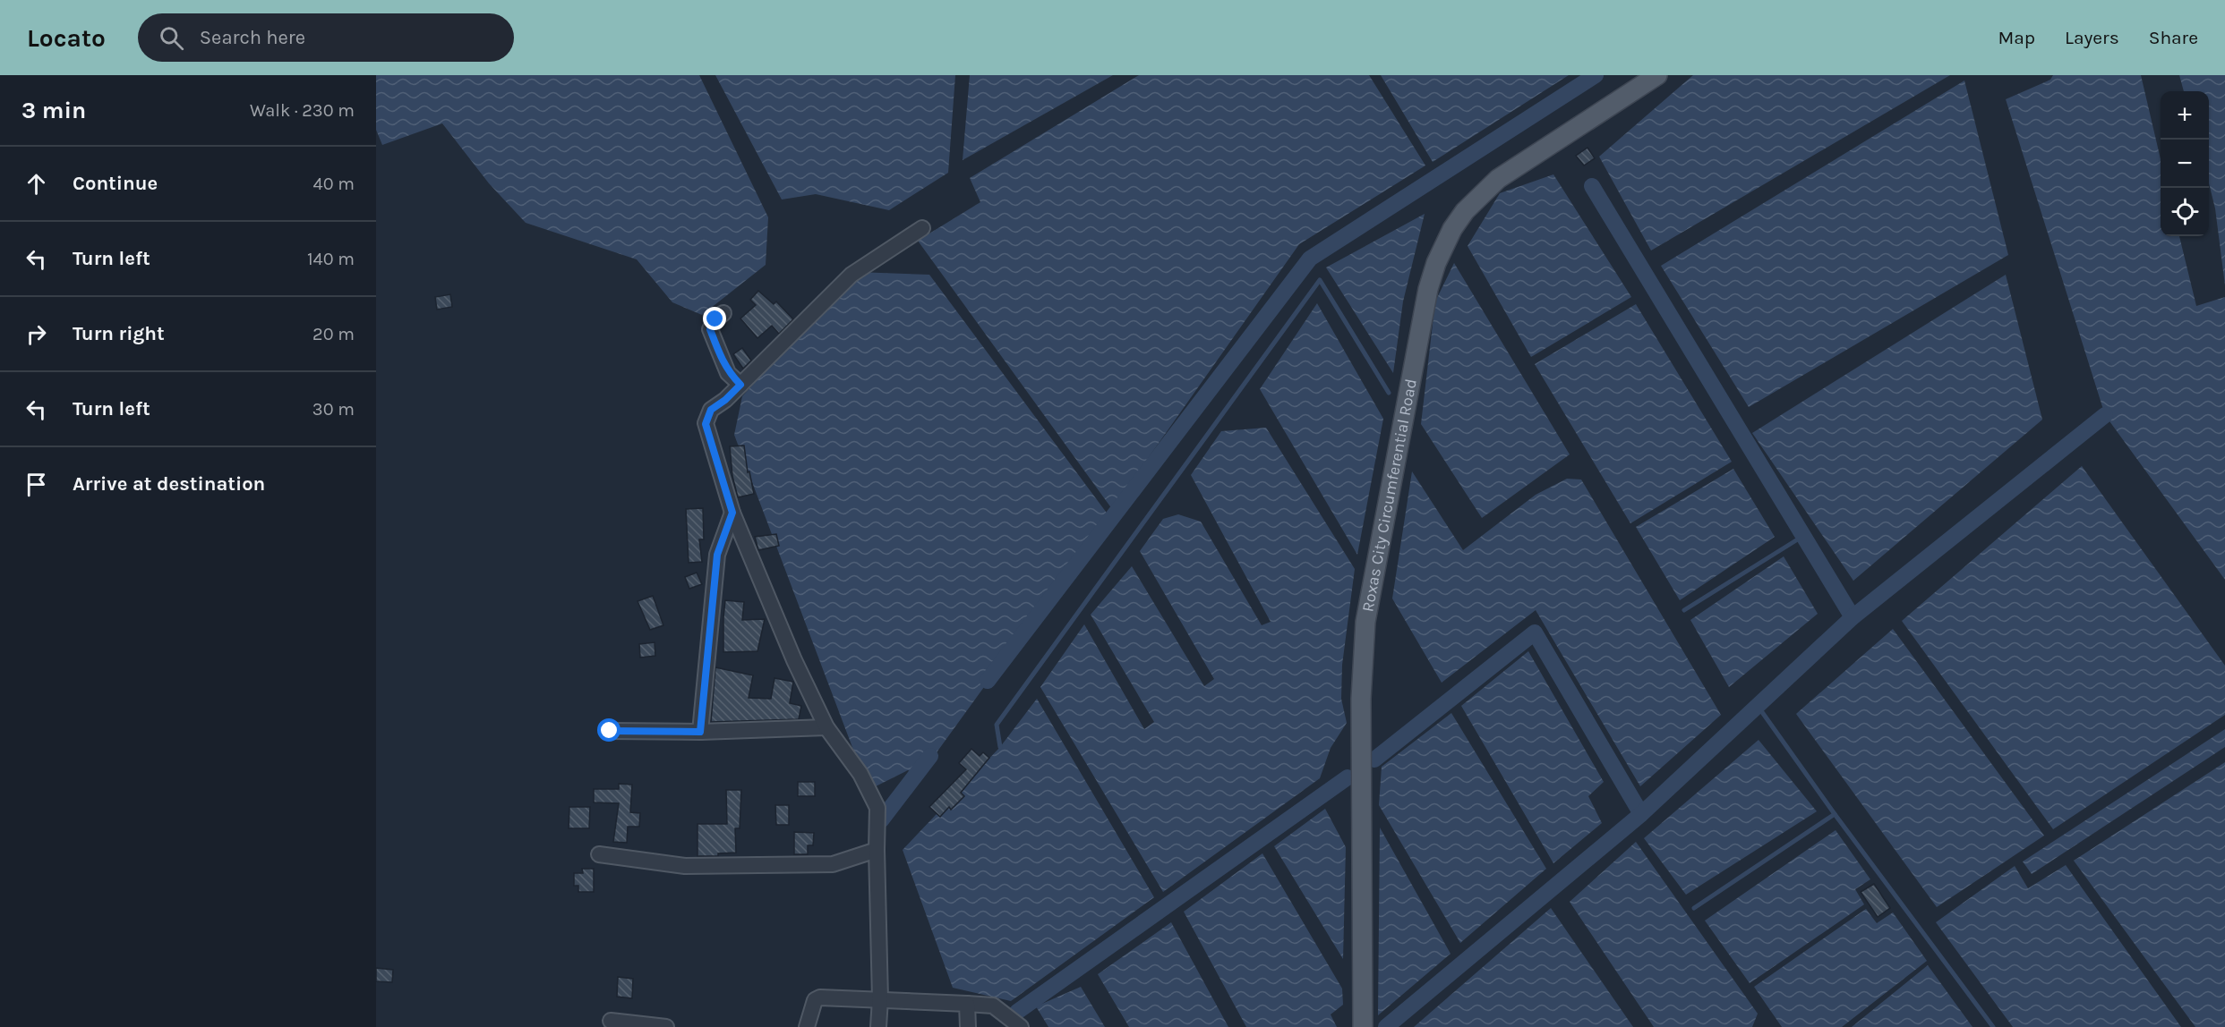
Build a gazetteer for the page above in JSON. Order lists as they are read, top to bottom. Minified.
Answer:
{"streets":{"main road":["Roxas City Circumferential Road"]},"page":{"header":"Locato","search":"Search here","nav":["Map","Layers","Share"],"heading":["3 min","Walk · 230 m"],"map_buttons":["+","−"],"list":[["Continue","40 m"],["Turn left","140 m"],["Turn right","20 m"],["Turn left","30 m"],"Arrive at destination"]}}
